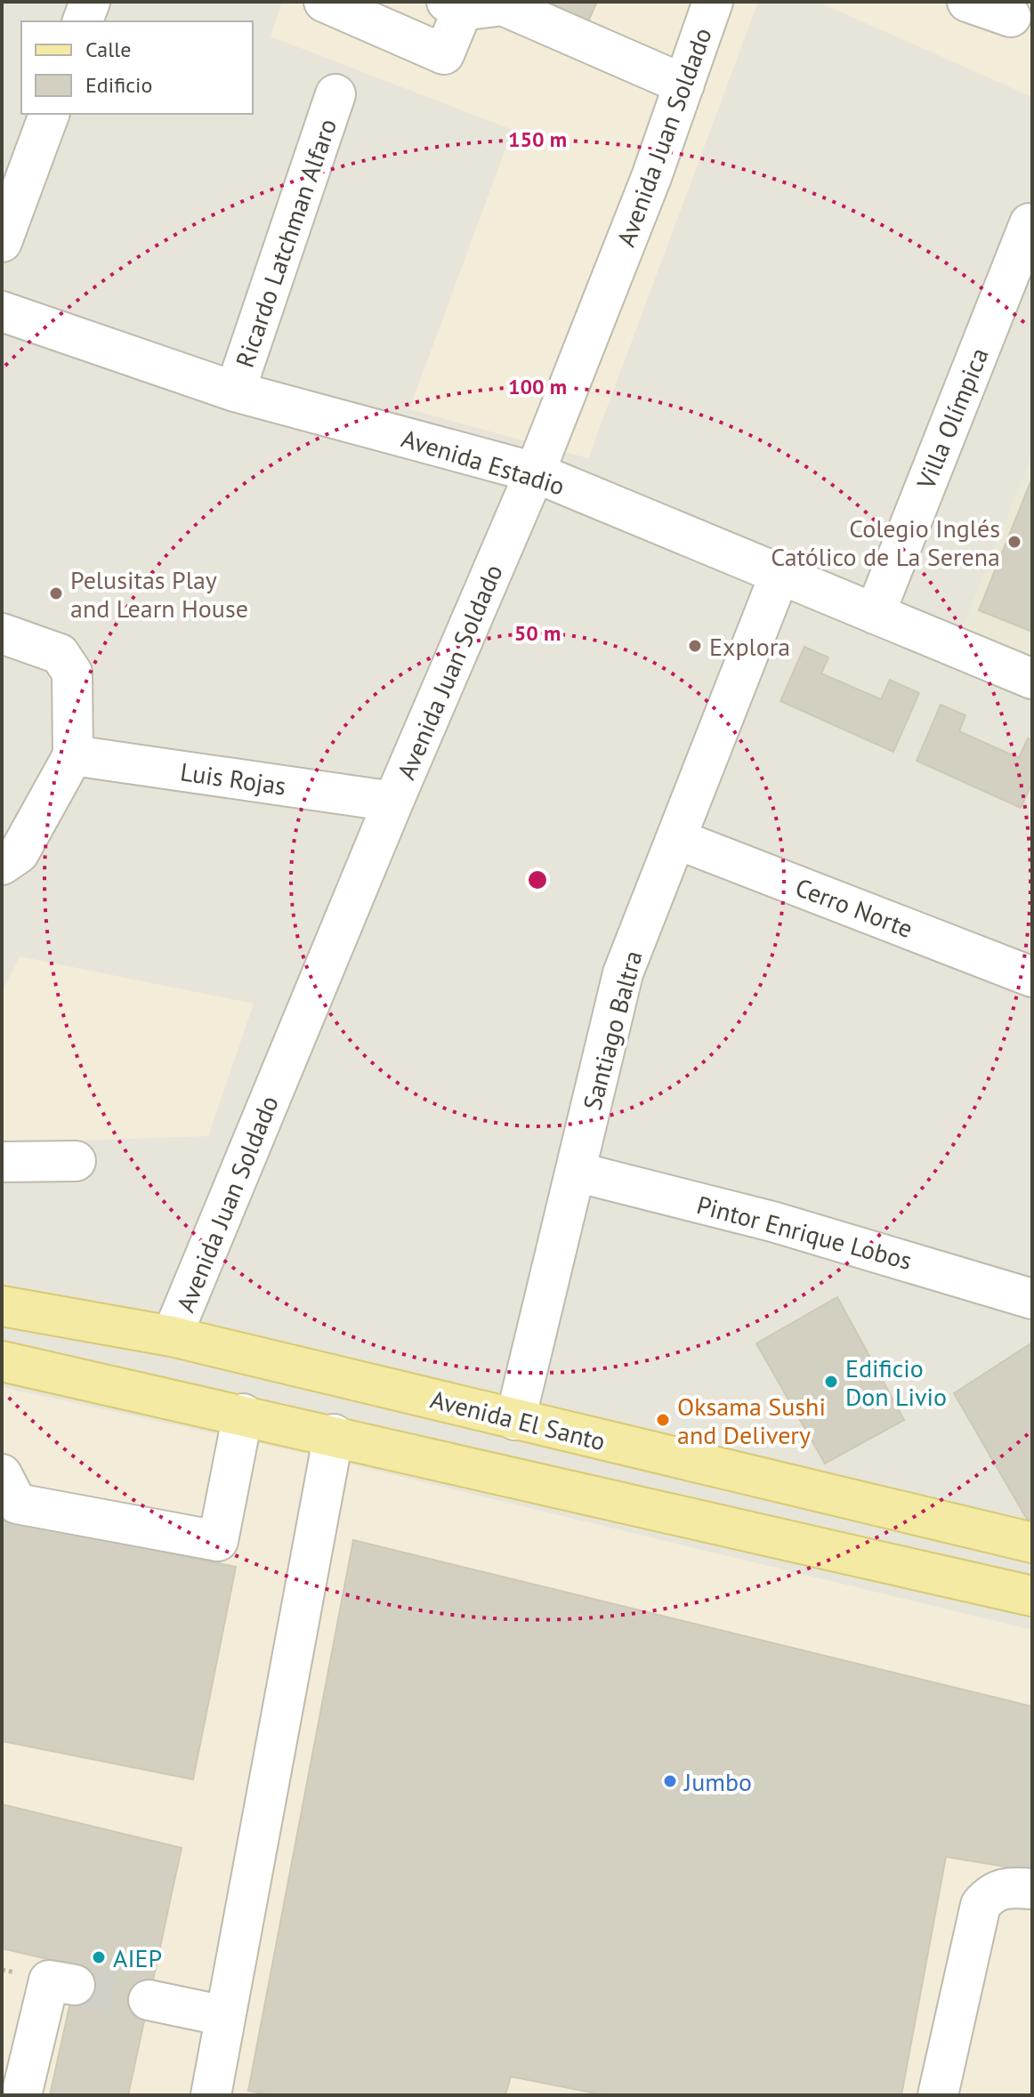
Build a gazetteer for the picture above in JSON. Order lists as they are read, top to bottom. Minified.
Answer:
{"streets":{"main road":["Avenida El Santo"],"street":["Avenida Juan Soldado","Ricardo Latchman Alfaro","Villa Olímpica","Avenida Estadio","Luis Rojas","Cerro Norte","Santiago Baltra","Pintor Enrique Lobos"]},"crossings":[["Avenida Juan Soldado","Avenida Estadio"],["Avenida Juan Soldado","Luis Rojas"],["Avenida Juan Soldado","Avenida El Santo"],["Ricardo Latchman Alfaro","Avenida Estadio"],["Villa Olímpica","Avenida Estadio"],["Avenida Estadio","Santiago Baltra"],["Cerro Norte","Santiago Baltra"],["Santiago Baltra","Pintor Enrique Lobos"],["Santiago Baltra","Avenida El Santo"]],"places":["Colegio Inglés Católico de La Serena","Pelusitas Play and Learn House","Explora","Edificio Don Livio","Oksama Sushi and Delivery","Jumbo","AIEP"],"legend":["Calle","Edificio"],"rings":["150 m","100 m","50 m"]}
